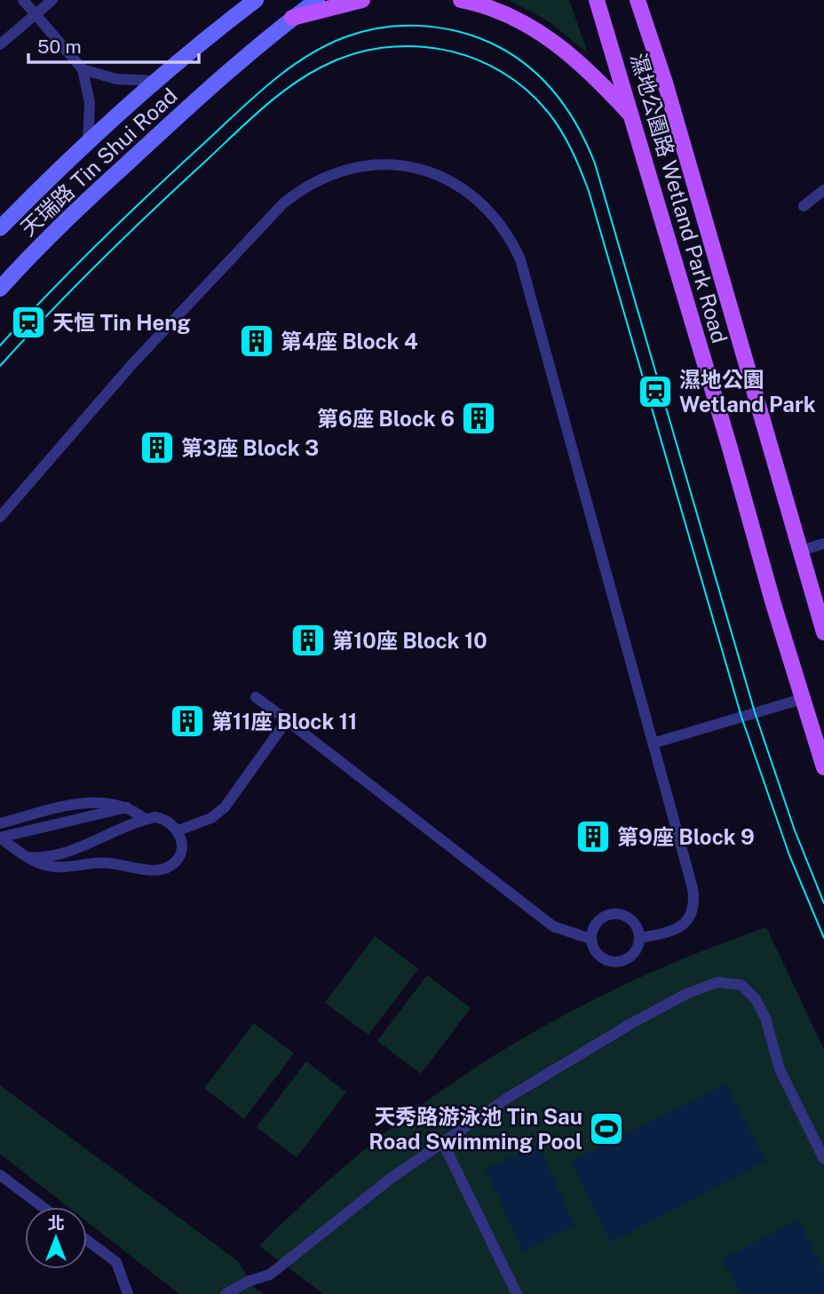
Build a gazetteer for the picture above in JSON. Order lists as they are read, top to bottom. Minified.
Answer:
{"streets":{"main road":["天瑞路 Tin Shui Road","濕地公園路 Wetland Park Road"]},"places":{"station":["天恒 Tin Heng","濕地公園 Wetland Park"],"building":["第4座 Block 4","第6座 Block 6","第3座 Block 3","第10座 Block 10","第11座 Block 11","第9座 Block 9"],"sports":["天秀路游泳池 Tin Sau Road Swimming Pool"]},"scale_bar":"50 m","north":"top"}
